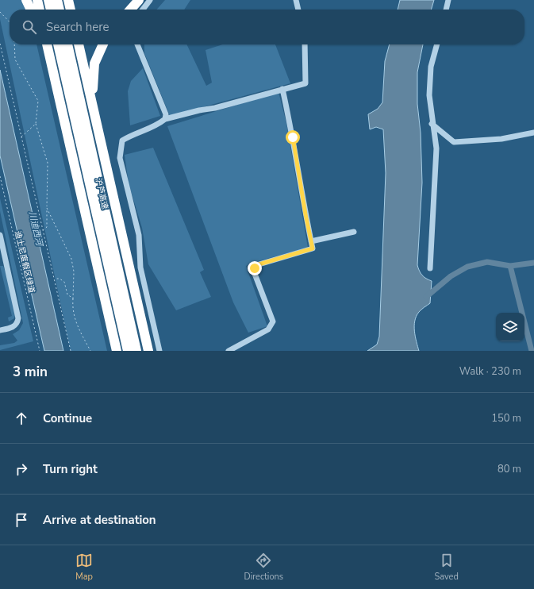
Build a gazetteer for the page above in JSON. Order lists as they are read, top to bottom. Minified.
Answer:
{"streets":{"highway":["沪芦高速"],"path":["迪士尼度假区绿道"]},"water":["川迪西河"],"page":{"search":"Search here","heading":["3 min","Walk · 230 m"],"list":[["Continue","150 m"],["Turn right","80 m"],"Arrive at destination"],"nav":["Map","Directions","Saved"]}}
